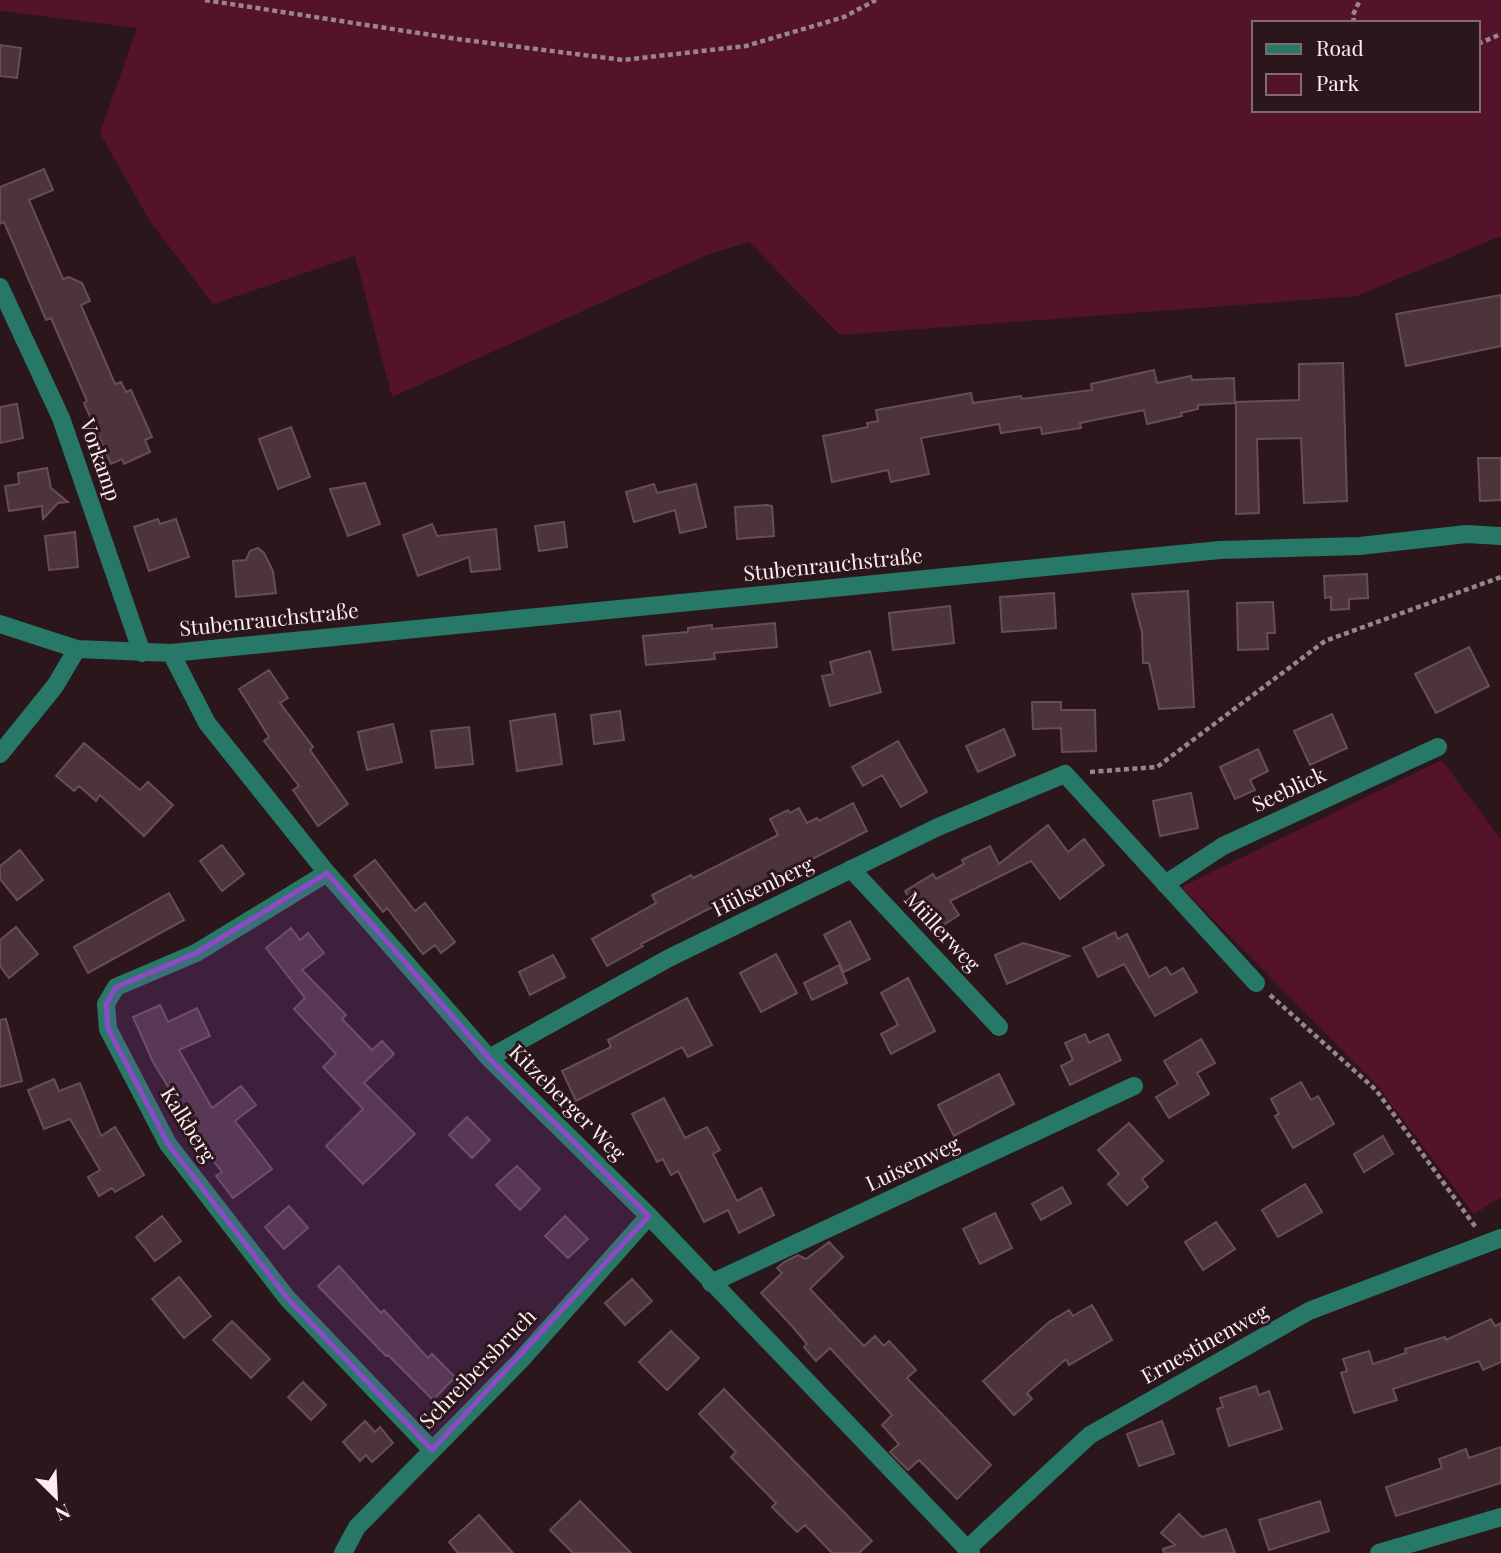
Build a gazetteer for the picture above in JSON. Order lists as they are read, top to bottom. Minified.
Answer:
{"streets":{"street":["Vorkamp","Stubenrauchstraße","Seeblick","Hülsenberg","Müllerweg","Kitzeberger Weg","Kalkberg","Luisenweg","Ernestinenweg","Schreibersbruch"]},"crossings":[["Vorkamp","Stubenrauchstraße"],["Stubenrauchstraße","Kitzeberger Weg"],["Hülsenberg","Müllerweg"],["Hülsenberg","Kitzeberger Weg"],["Kitzeberger Weg","Kalkberg"],["Kitzeberger Weg","Luisenweg"],["Kitzeberger Weg","Ernestinenweg"],["Kitzeberger Weg","Schreibersbruch"],["Kalkberg","Schreibersbruch"]],"legend":["Road","Park"],"north":"bottom right"}
